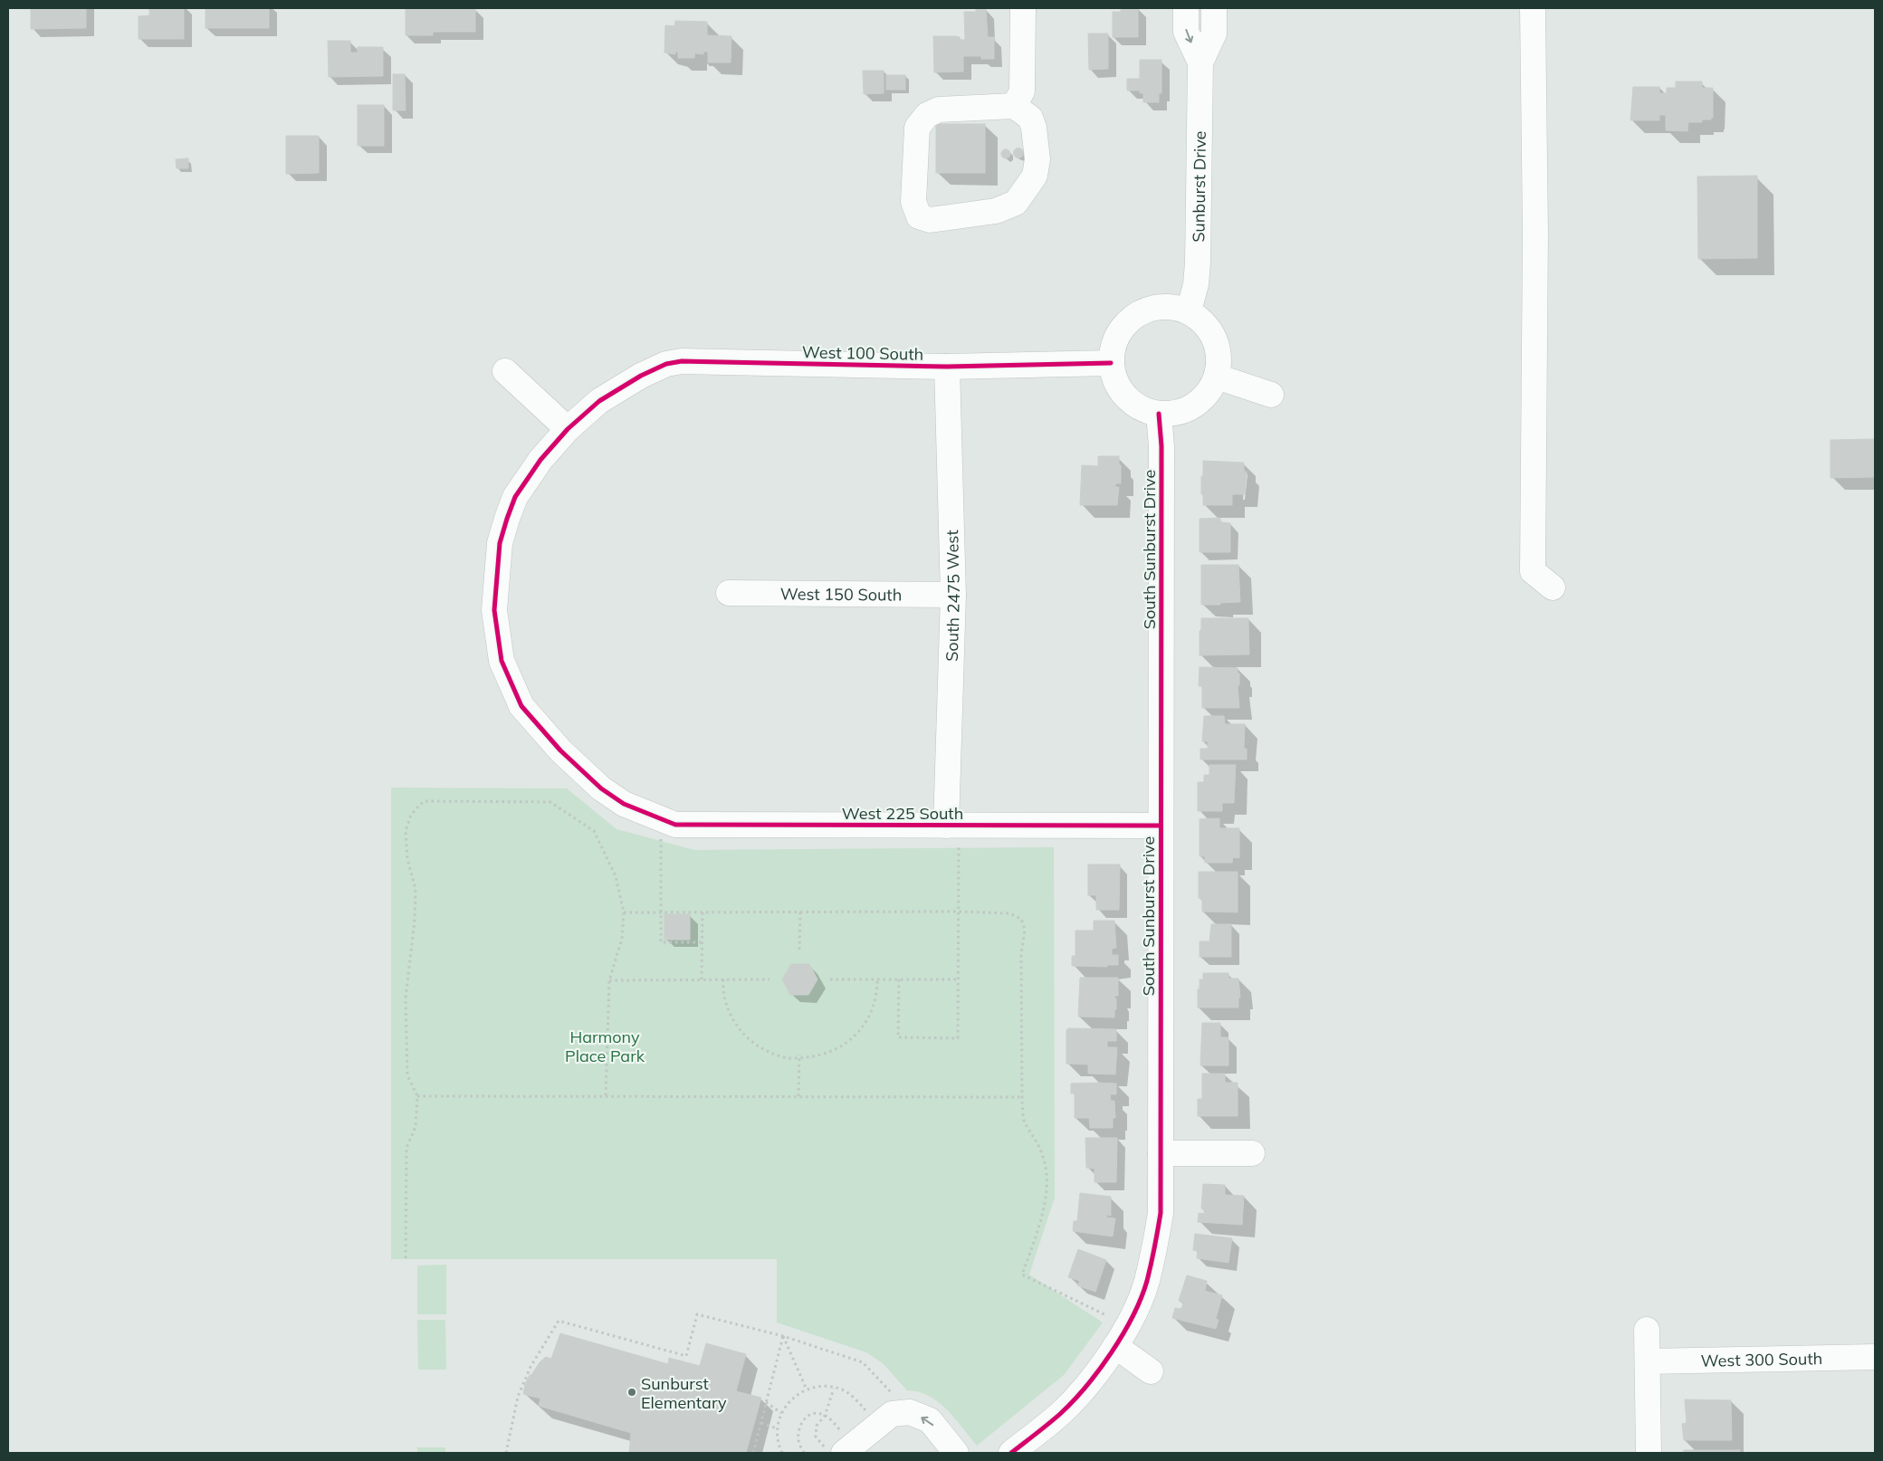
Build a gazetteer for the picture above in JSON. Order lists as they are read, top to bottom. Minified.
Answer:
{"streets":{"street":["Sunburst Drive","West 100 South","South Sunburst Drive","West 150 South","South 2475 West","West 225 South","West 300 South"]},"crossings":[["Sunburst Drive","West 100 South"],["Sunburst Drive","South Sunburst Drive"],["West 100 South","South Sunburst Drive"],["West 100 South","South 2475 West"],["West 100 South","West 225 South"],["South Sunburst Drive","West 225 South"],["West 150 South","South 2475 West"],["South 2475 West","West 225 South"]],"parks":["Harmony Place Park"],"places":["Sunburst Elementary"]}
